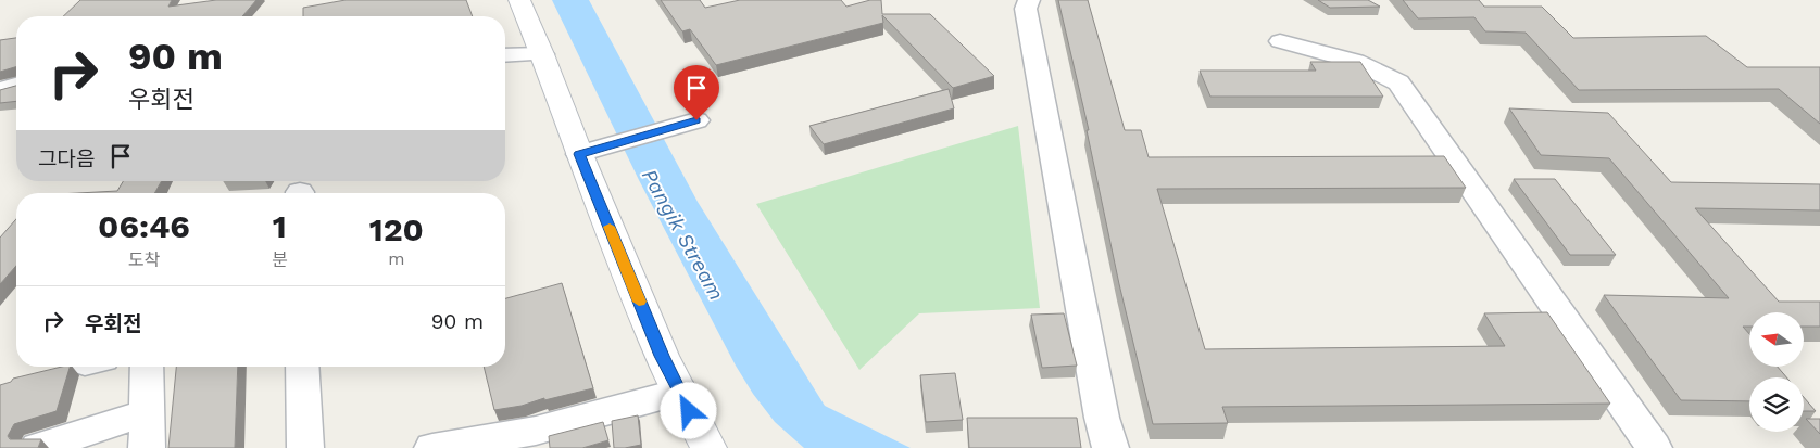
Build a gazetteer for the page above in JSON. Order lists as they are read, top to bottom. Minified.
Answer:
{"water":["Pangik Stream"],"north":"left","page":{"turn":["90 m","우회전"],"then":"그다음","eta":["06:46","도착","1","분","120","m"],"list":[{"name":"우회전","value":"90 m"}]}}
